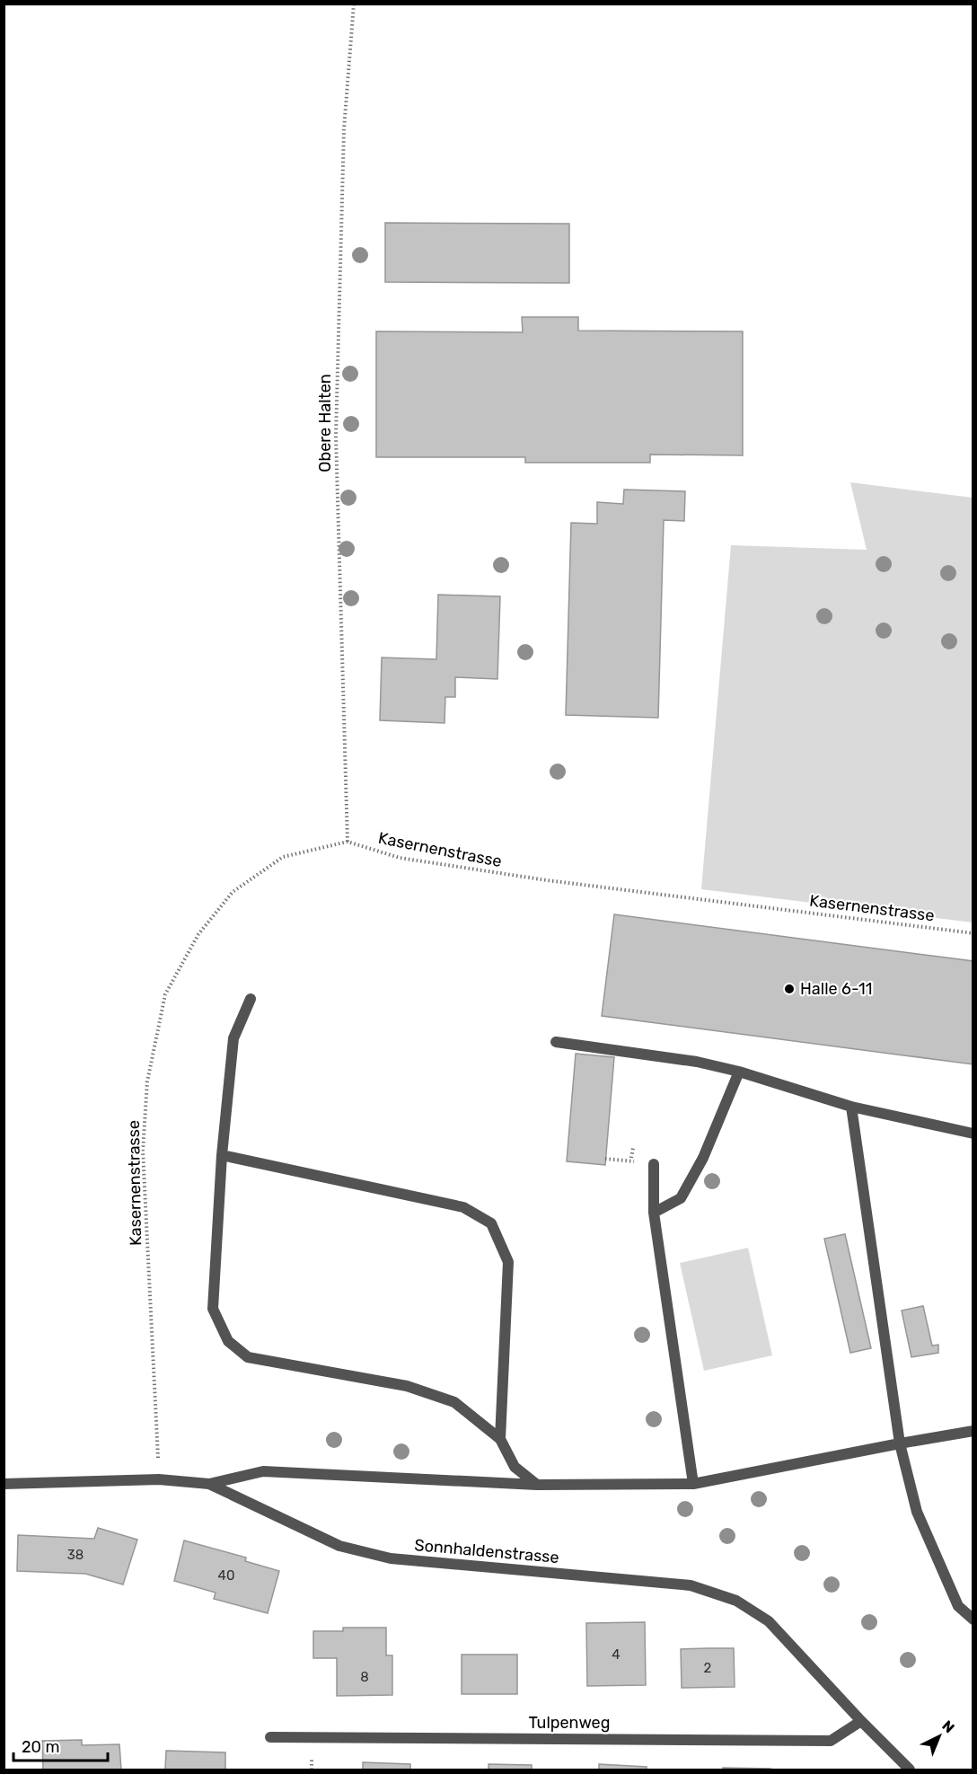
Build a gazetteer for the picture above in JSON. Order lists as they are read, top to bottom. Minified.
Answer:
{"streets":{"street":["Sonnhaldenstrasse","Tulpenweg"],"path":["Obere Halten","Kasernenstrasse"]},"crossings":[["Obere Halten","Kasernenstrasse"],["Kasernenstrasse","Sonnhaldenstrasse"],["Sonnhaldenstrasse","Tulpenweg"]],"places":["Halle 6-11"],"house_numbers":["38","40","4","2","8"],"scale_bar":"20 m","north":"top right"}
